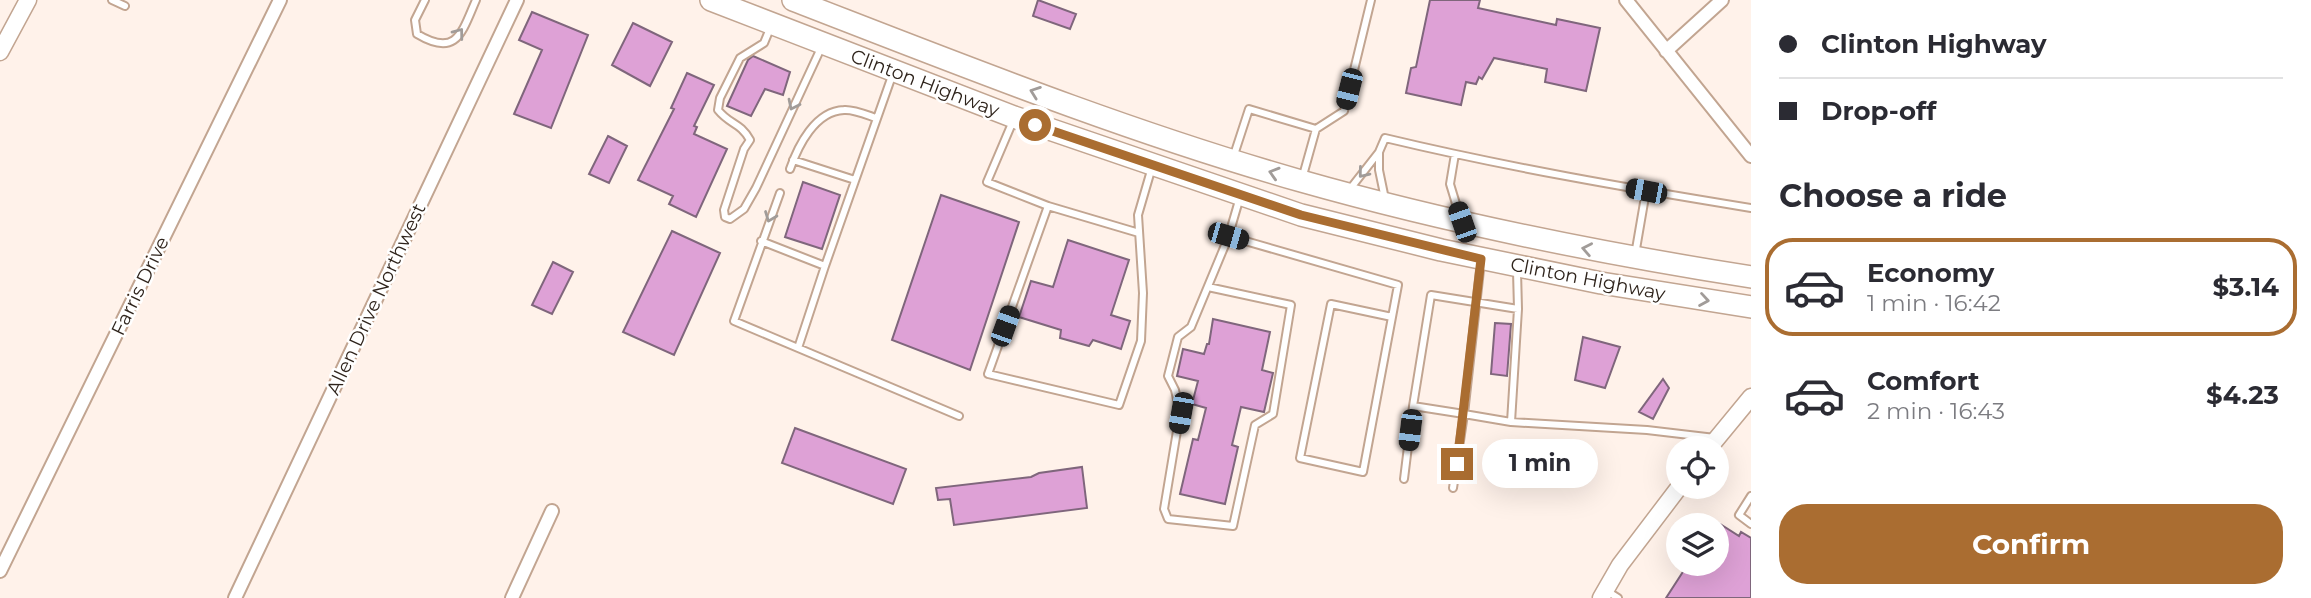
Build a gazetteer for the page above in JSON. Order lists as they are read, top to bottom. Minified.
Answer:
{"streets":{"highway":["Clinton Highway"],"street":["Farris Drive","Allen Drive Northwest"]},"page":{"banner":["Clinton Highway","Drop-off"],"heading":"Choose a ride","list":[{"name":"Economy","note":"1 min · 16:42","value":"$3.14"},{"name":"Comfort","note":"2 min · 16:43","value":"$4.23"}],"bubble":"1 min","buttons":"Confirm"}}
